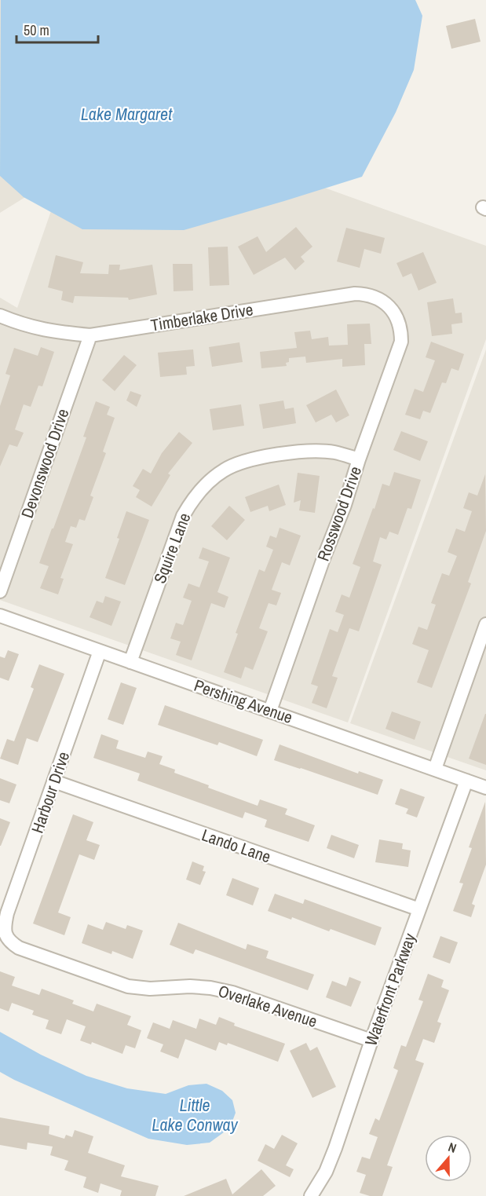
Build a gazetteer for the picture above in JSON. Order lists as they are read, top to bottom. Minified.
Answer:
{"streets":{"street":["Timberlake Drive","Devonswood Drive","Rosswood Drive","Squire Lane","Pershing Avenue","Harbour Drive","Lando Lane","Waterfront Parkway","Overlake Avenue"]},"crossings":[["Timberlake Drive","Devonswood Drive"],["Timberlake Drive","Rosswood Drive"],["Rosswood Drive","Squire Lane"],["Rosswood Drive","Pershing Avenue"],["Squire Lane","Pershing Avenue"],["Pershing Avenue","Harbour Drive"],["Pershing Avenue","Waterfront Parkway"],["Harbour Drive","Lando Lane"],["Harbour Drive","Overlake Avenue"],["Lando Lane","Waterfront Parkway"],["Waterfront Parkway","Overlake Avenue"]],"water":["Lake Margaret","Little Lake Conway"],"scale_bar":"50 m","north":"top"}
